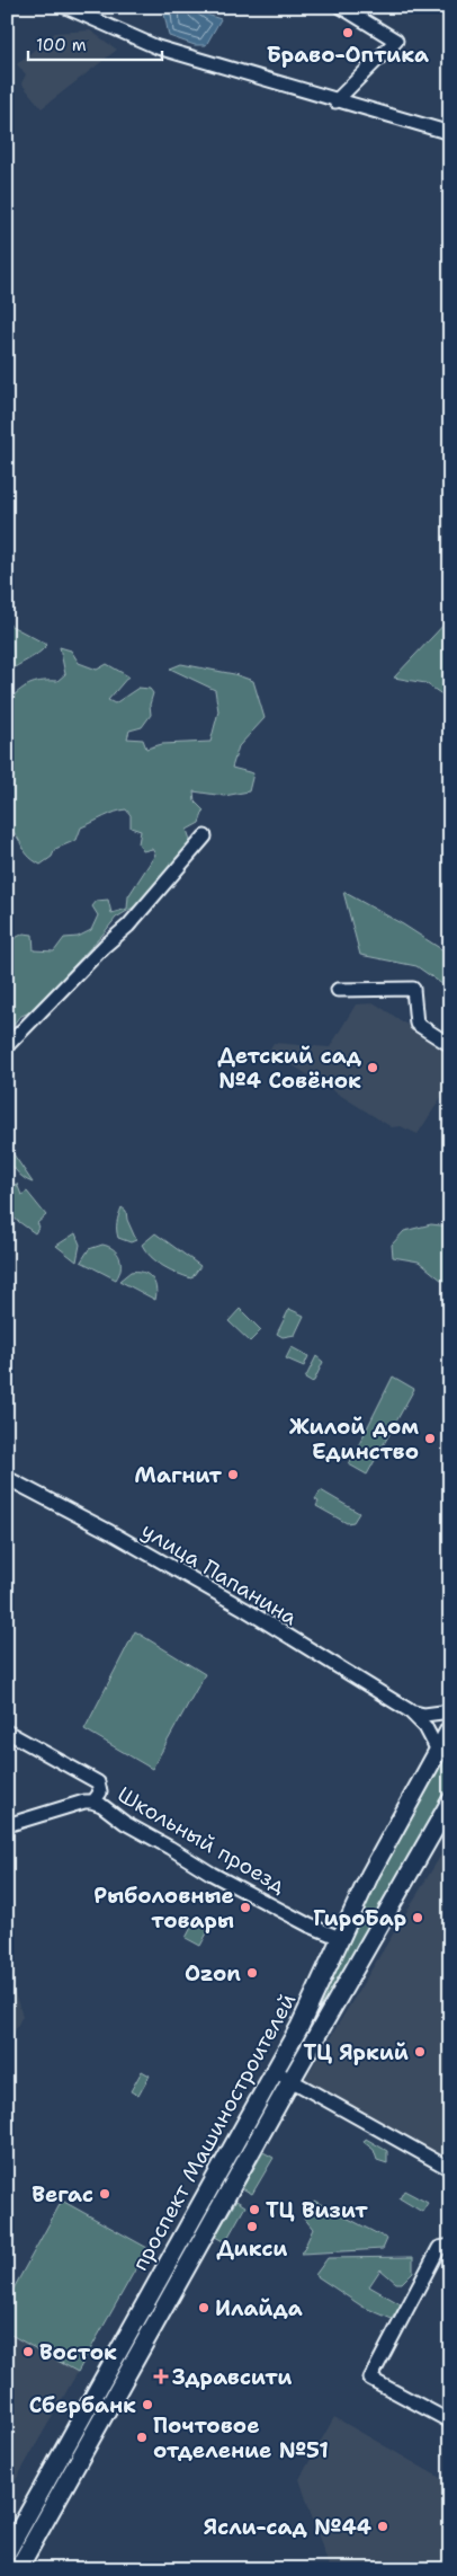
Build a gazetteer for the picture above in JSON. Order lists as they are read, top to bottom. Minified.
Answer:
{"streets":{"main road":["проспект Машиностроителей"],"street":["улица Папанина","Школьный проезд"]},"crossings":[["улица Папанина","проспект Машиностроителей"],["Школьный проезд","проспект Машиностроителей"]],"places":{"other":["Браво-Оптика","Детский сад №4 Совёнок","Жилой дом Единство","Магнит","Рыболовные товары","ГироБар","Ozon","ТЦ Яркий","Вегас","ТЦ Визит","Дикси","Илайда","Восток","Сбербанк","Почтовое отделение №51","Ясли-сад №44"],"health":["Здравсити"]},"scale_bar":"100 m"}
